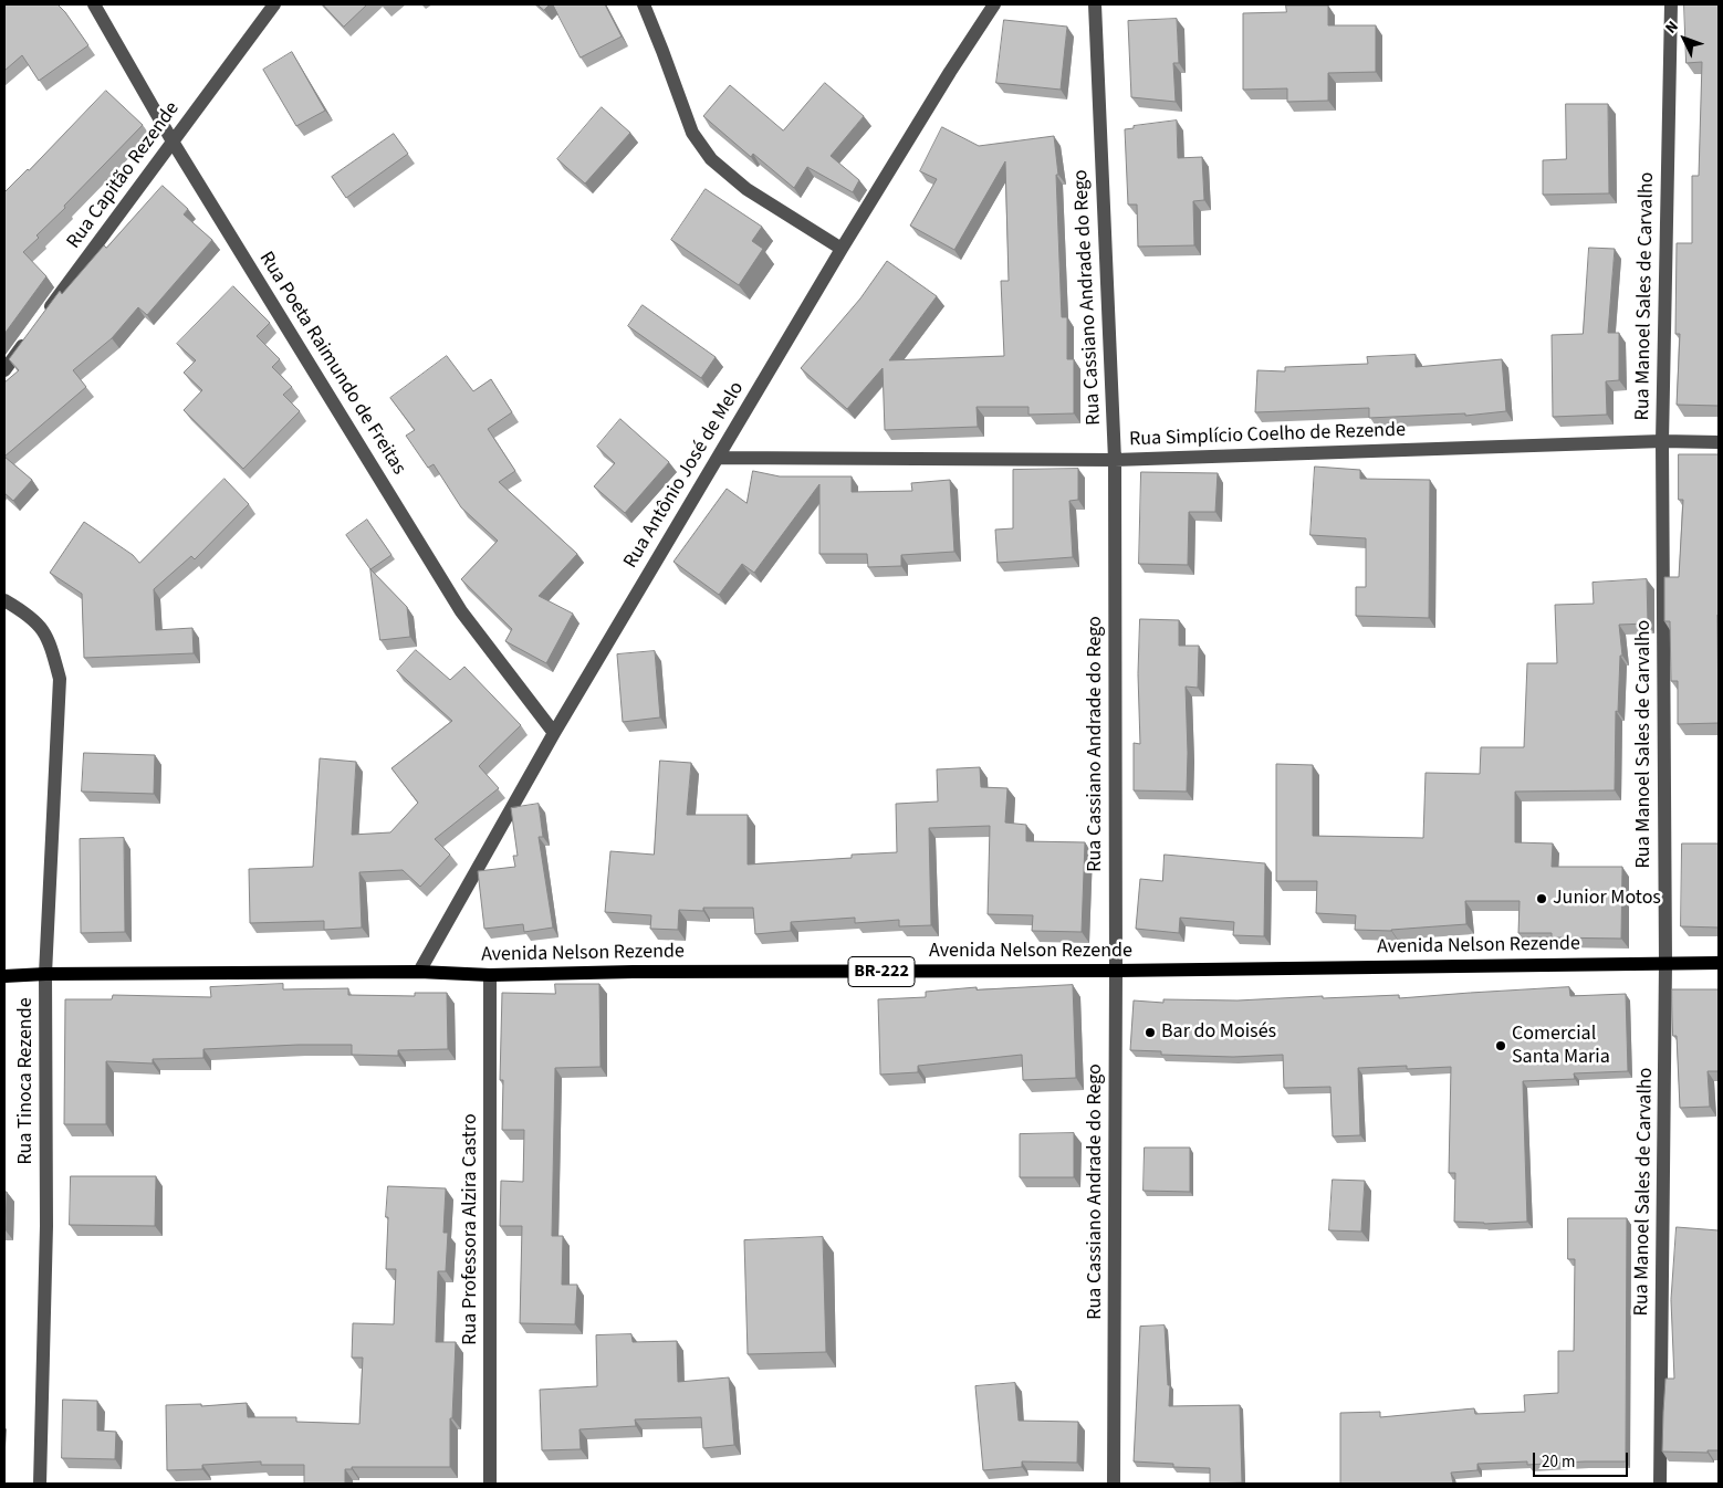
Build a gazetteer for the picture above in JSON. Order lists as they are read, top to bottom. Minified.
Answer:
{"streets":{"main road":["Avenida Nelson Rezende","BR-222"],"street":["Rua Capitão Rezende","Rua Manoel Sales de Carvalho","Rua Cassiano Andrade do Rego","Rua Poeta Raimundo de Freitas","Rua Simplício Coelho de Rezende","Rua Antônio José de Melo","Rua Tinoca Rezende","Rua Professora Alzira Castro"]},"crossings":[["Rua Capitão Rezende","Rua Poeta Raimundo de Freitas"],["Rua Manoel Sales de Carvalho","Rua Simplício Coelho de Rezende"],["Rua Manoel Sales de Carvalho","Avenida Nelson Rezende"],["Rua Cassiano Andrade do Rego","Rua Simplício Coelho de Rezende"],["Rua Cassiano Andrade do Rego","Avenida Nelson Rezende"],["Rua Poeta Raimundo de Freitas","Rua Antônio José de Melo"],["Rua Simplício Coelho de Rezende","Rua Antônio José de Melo"],["Rua Antônio José de Melo","Avenida Nelson Rezende"],["Avenida Nelson Rezende","BR-222"],["Avenida Nelson Rezende","Rua Tinoca Rezende"],["Avenida Nelson Rezende","Rua Professora Alzira Castro"],["BR-222","Rua Tinoca Rezende"]],"places":["Junior Motos","Bar do Moisés","Comercial Santa Maria"],"scale_bar":"20 m","north":"top left"}
